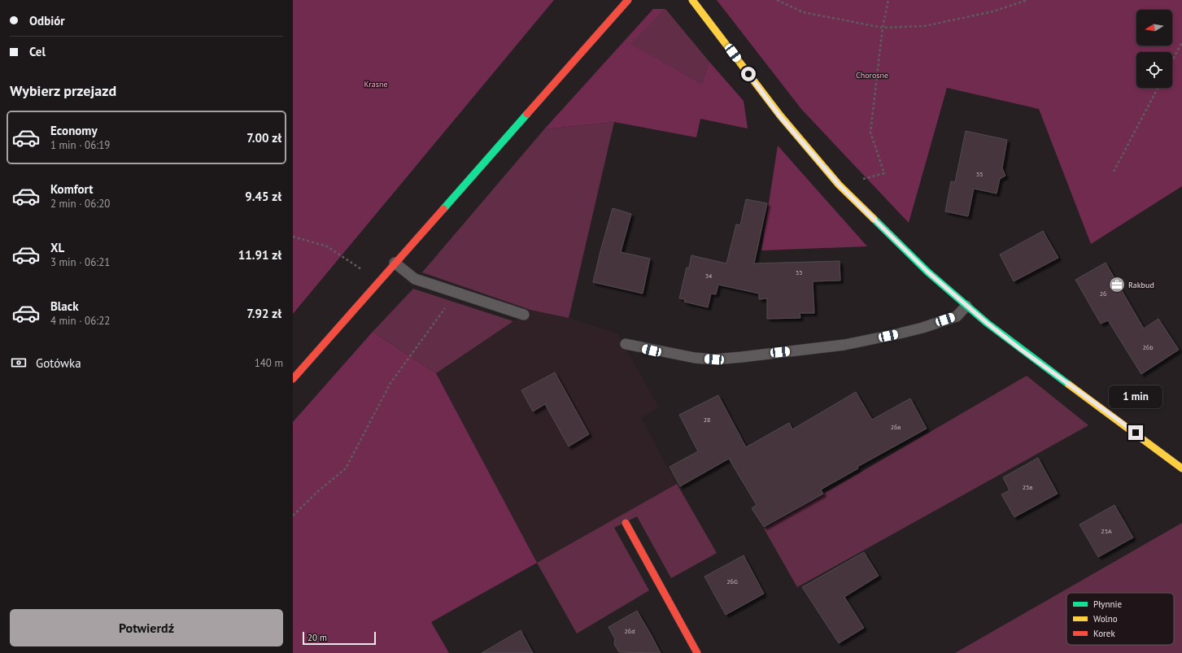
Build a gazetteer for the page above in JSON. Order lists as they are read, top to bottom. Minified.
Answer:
{"parks":["Chorosne","Krasne"],"places":{"office":["Rakbud"]},"house_numbers":["35","33","34","26","26b","28","26a","25a","25A","26G","26d"],"legend":["Płynnie","Wolno","Korek"],"scale_bar":"20 m","north":"left","page":{"banner":["Odbiór","Cel"],"heading":"Wybierz przejazd","list":[{"name":"Economy","note":"1 min · 06:19","value":"7.00 zł"},{"name":"Komfort","note":"2 min · 06:20","value":"9.45 zł"},{"name":"XL","note":"3 min · 06:21","value":"11.91 zł"},{"name":"Black","note":"4 min · 06:22","value":"7.92 zł"}],"pay":["Gotówka","140 m"],"bubble":"1 min","buttons":"Potwierdź","scale":"20 m"}}
